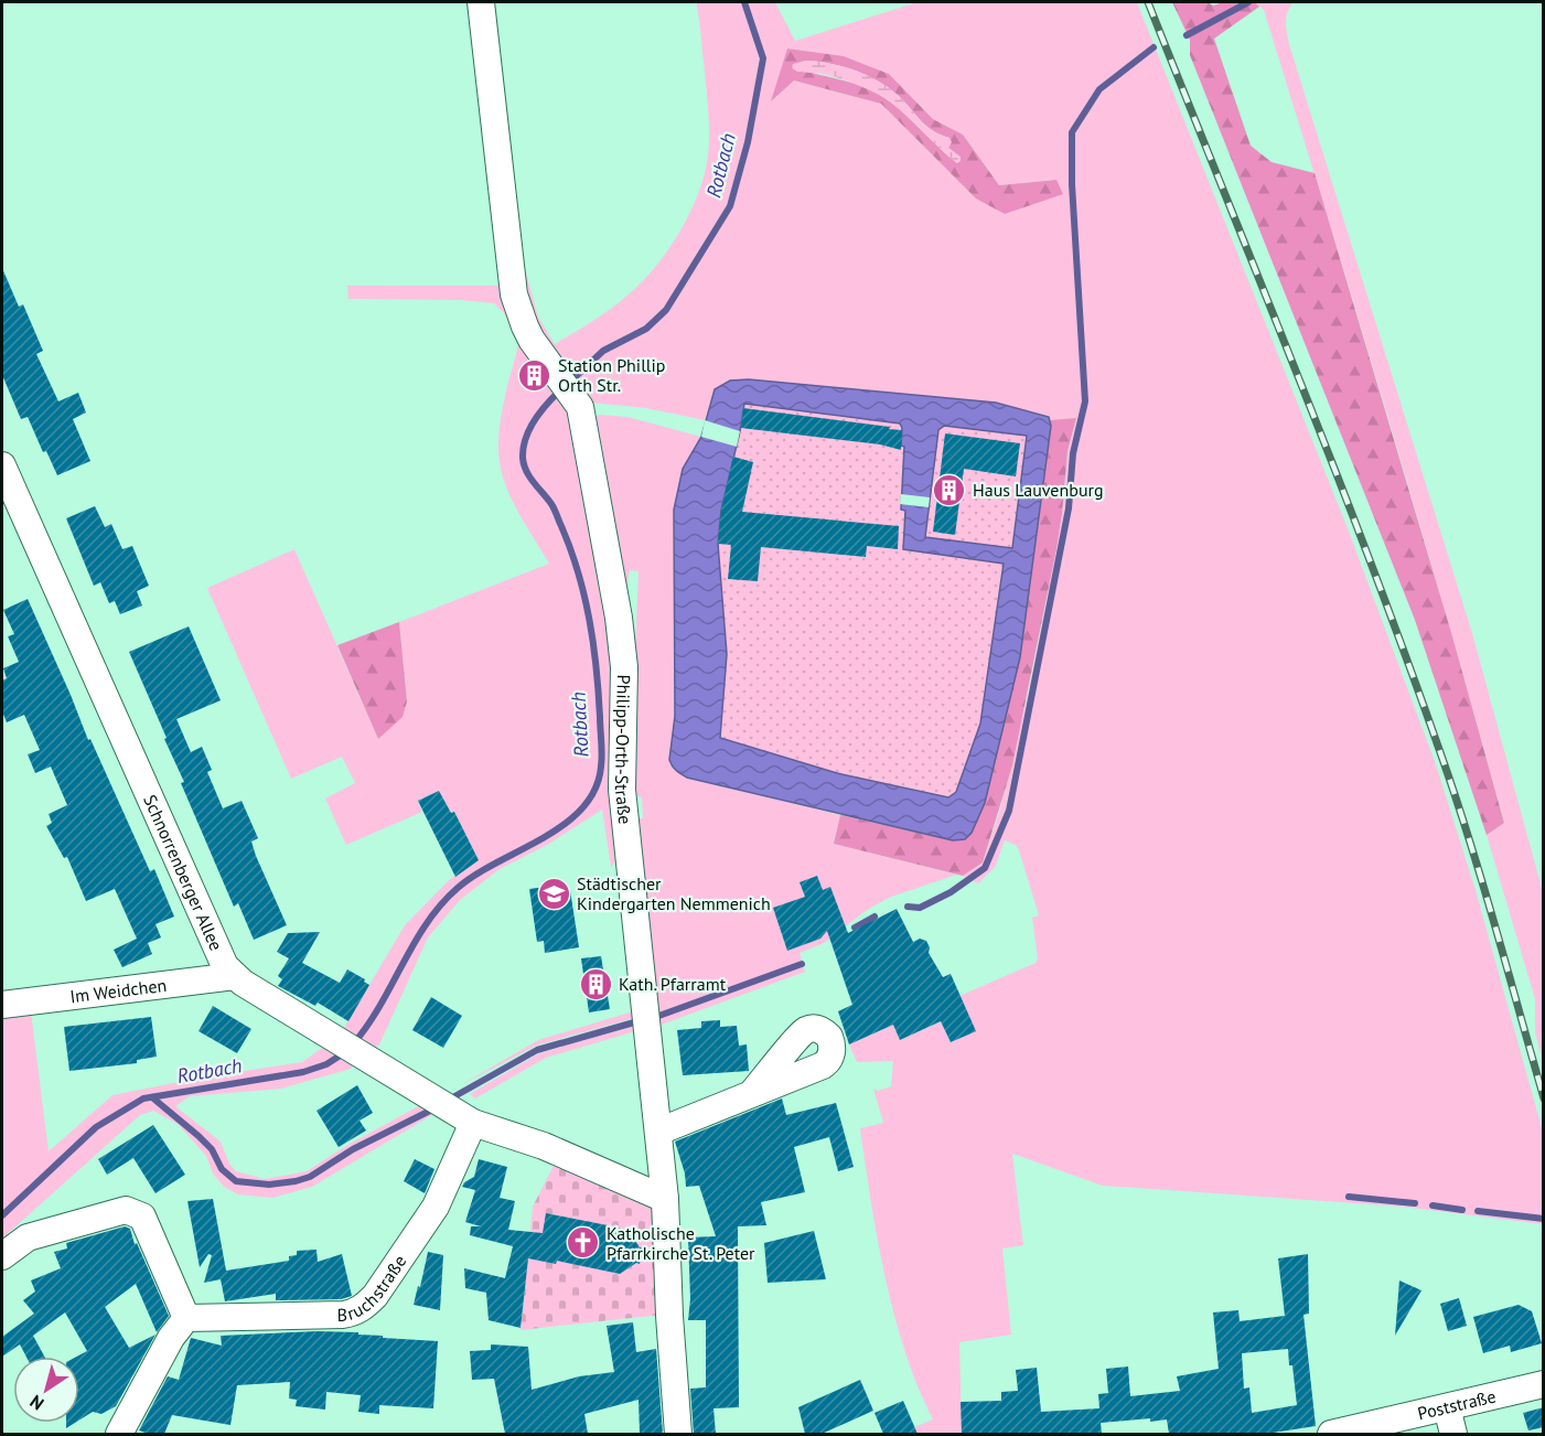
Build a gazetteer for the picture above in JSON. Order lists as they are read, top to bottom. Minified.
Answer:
{"streets":{"street":["Philipp-Orth-Straße","Schnorrenberger Allee","Im Weidchen","Bruchstraße","Poststraße"]},"crossings":[["Philipp-Orth-Straße","Schnorrenberger Allee"],["Schnorrenberger Allee","Im Weidchen"],["Schnorrenberger Allee","Bruchstraße"]],"water":["Rotbach"],"places":{"building":["Station Phillip Orth Str.","Haus Lauvenburg","Kath. Pfarramt"],"school or university":["Städtischer Kindergarten Nemmenich"],"church":["Katholische Pfarrkirche St. Peter"]},"north":"bottom left"}
